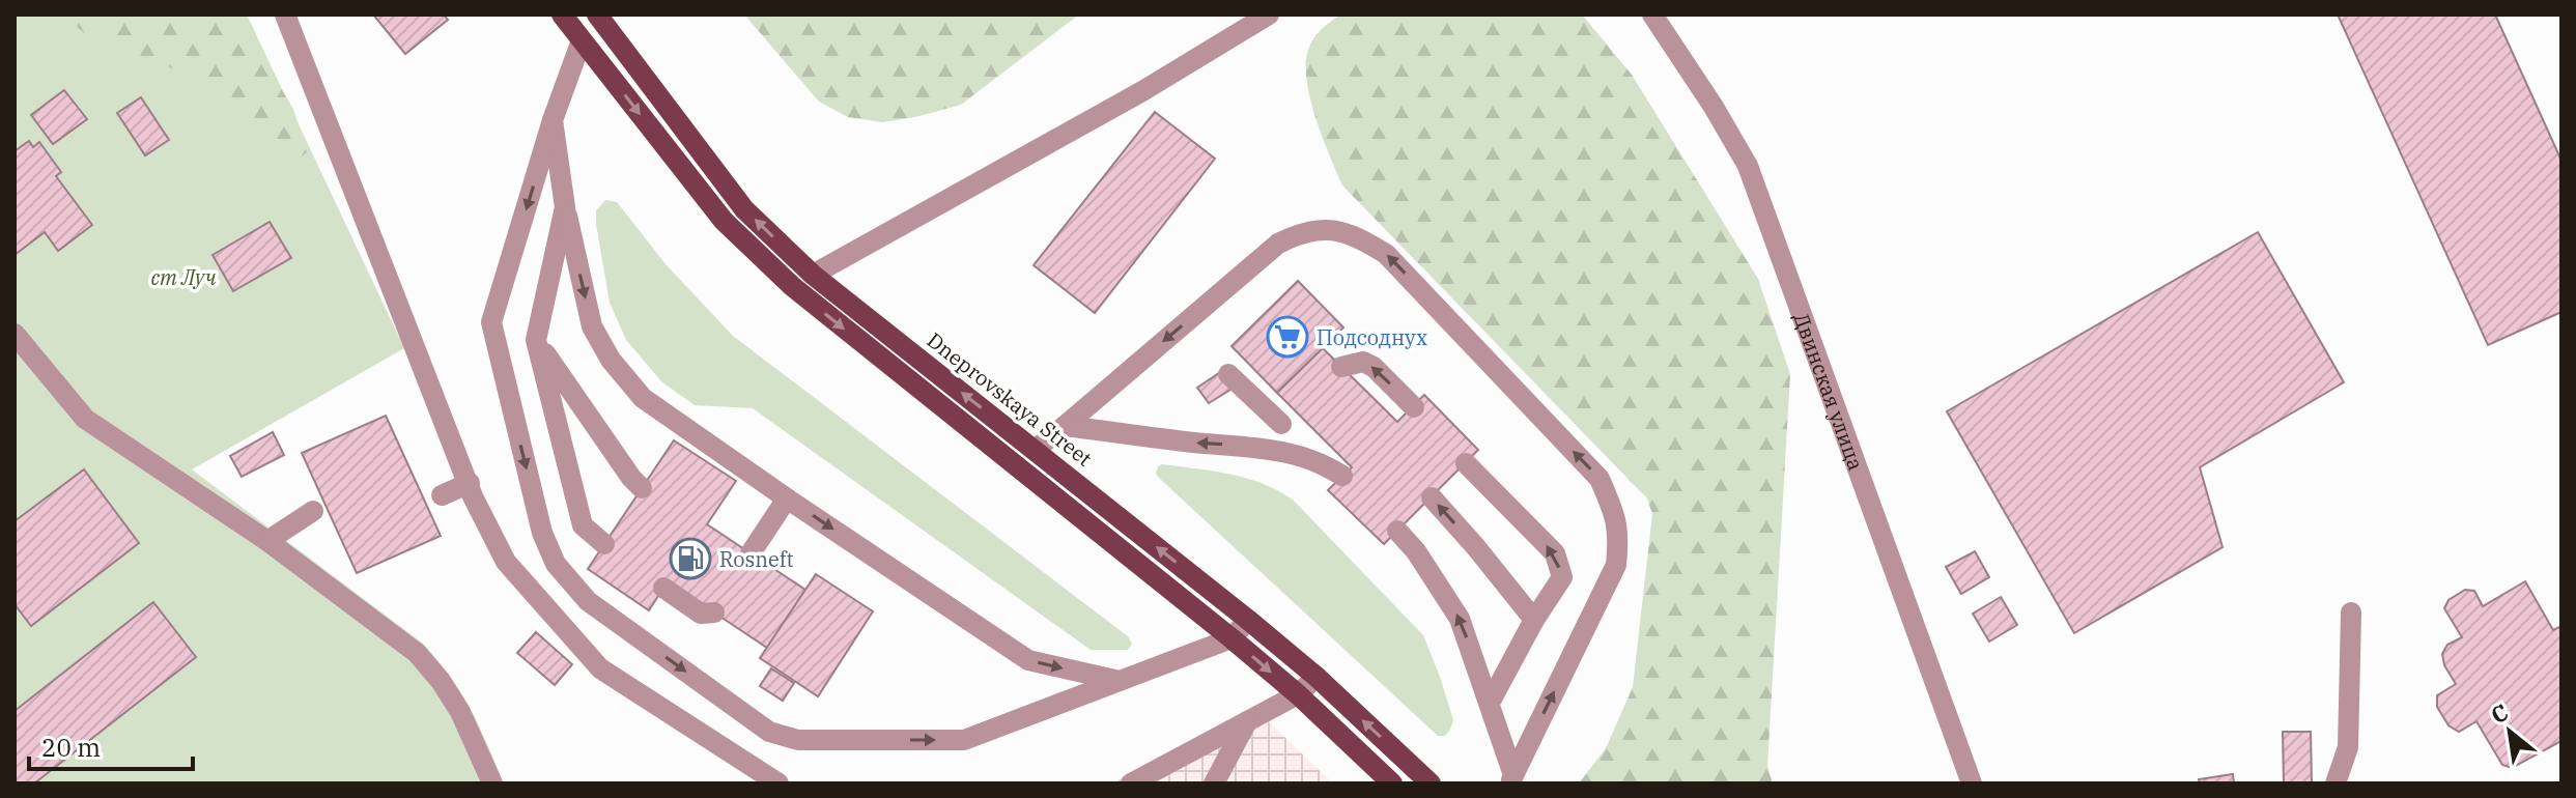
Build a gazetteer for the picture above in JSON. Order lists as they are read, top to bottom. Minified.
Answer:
{"streets":{"main road":["Dneprovskaya Street"],"lane":["Двинская улица"]},"parks":["ст Луч"],"places":{"supermarket":["Подсоднух"],"fuel station":["Rosneft"]},"scale_bar":"20 m","north":"top left"}
